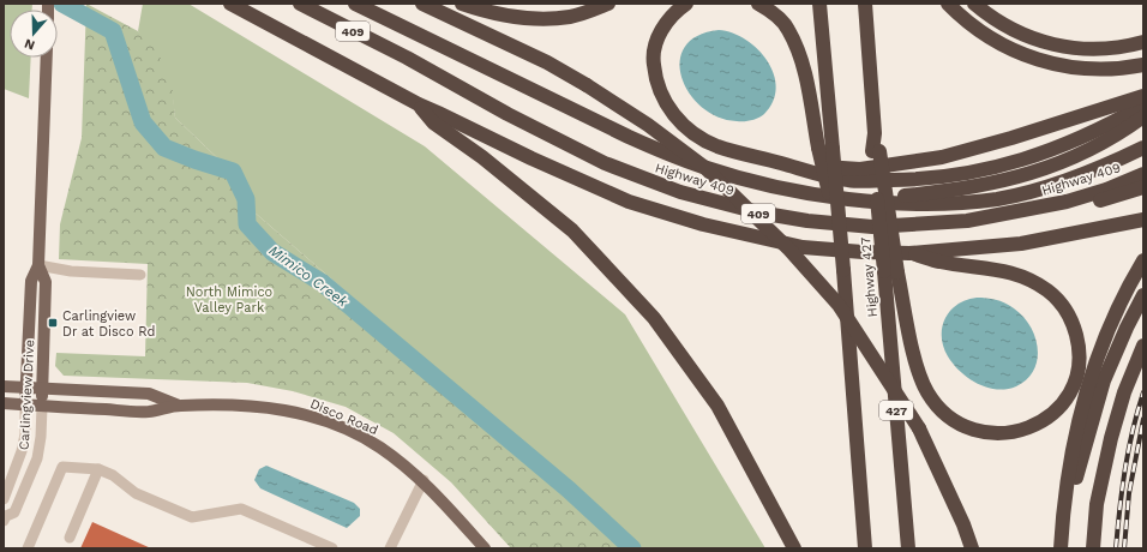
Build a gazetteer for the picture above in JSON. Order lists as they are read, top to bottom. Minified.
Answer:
{"streets":{"highway":["409","Highway 409","Highway 427","427"],"main road":["Carlingview Drive","Disco Road"]},"crossings":[["Carlingview Drive","Disco Road"]],"water":["Mimico Creek"],"parks":["North Mimico Valley Park"],"places":{"transit":["Carlingview Dr at Disco Rd"]},"north":"bottom"}
